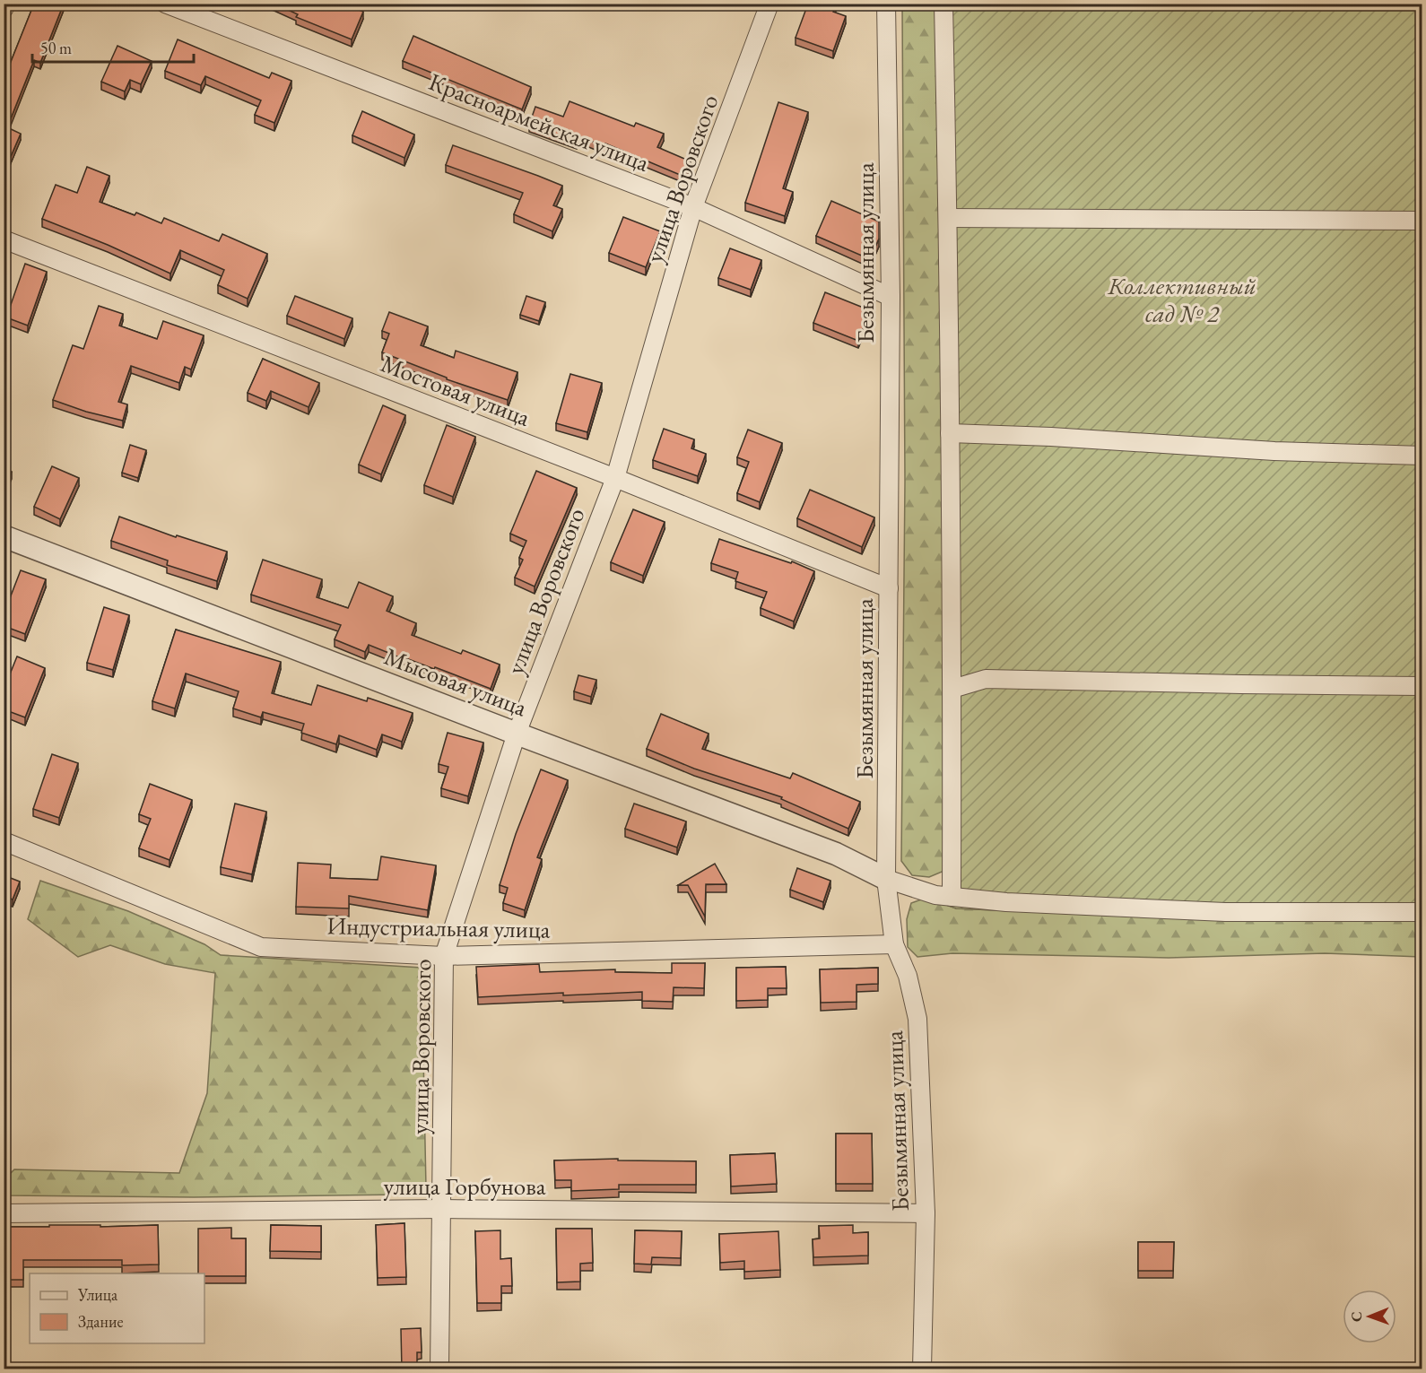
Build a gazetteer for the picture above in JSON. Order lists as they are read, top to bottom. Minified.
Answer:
{"streets":{"street":["Красноармейская улица","улица Воровского","Безымянная улица","Мостовая улица","Мысовая улица","Индустриальная улица","улица Горбунова"]},"crossings":[["Красноармейская улица","улица Воровского"],["Красноармейская улица","Безымянная улица"],["улица Воровского","Мостовая улица"],["улица Воровского","Мысовая улица"],["улица Воровского","Индустриальная улица"],["улица Воровского","улица Горбунова"],["Безымянная улица","Мостовая улица"],["Безымянная улица","Мысовая улица"],["Безымянная улица","Индустриальная улица"],["Безымянная улица","улица Горбунова"]],"parks":["Коллективный сад № 2"],"legend":["Улица","Здание"],"scale_bar":"50 m","north":"left"}
